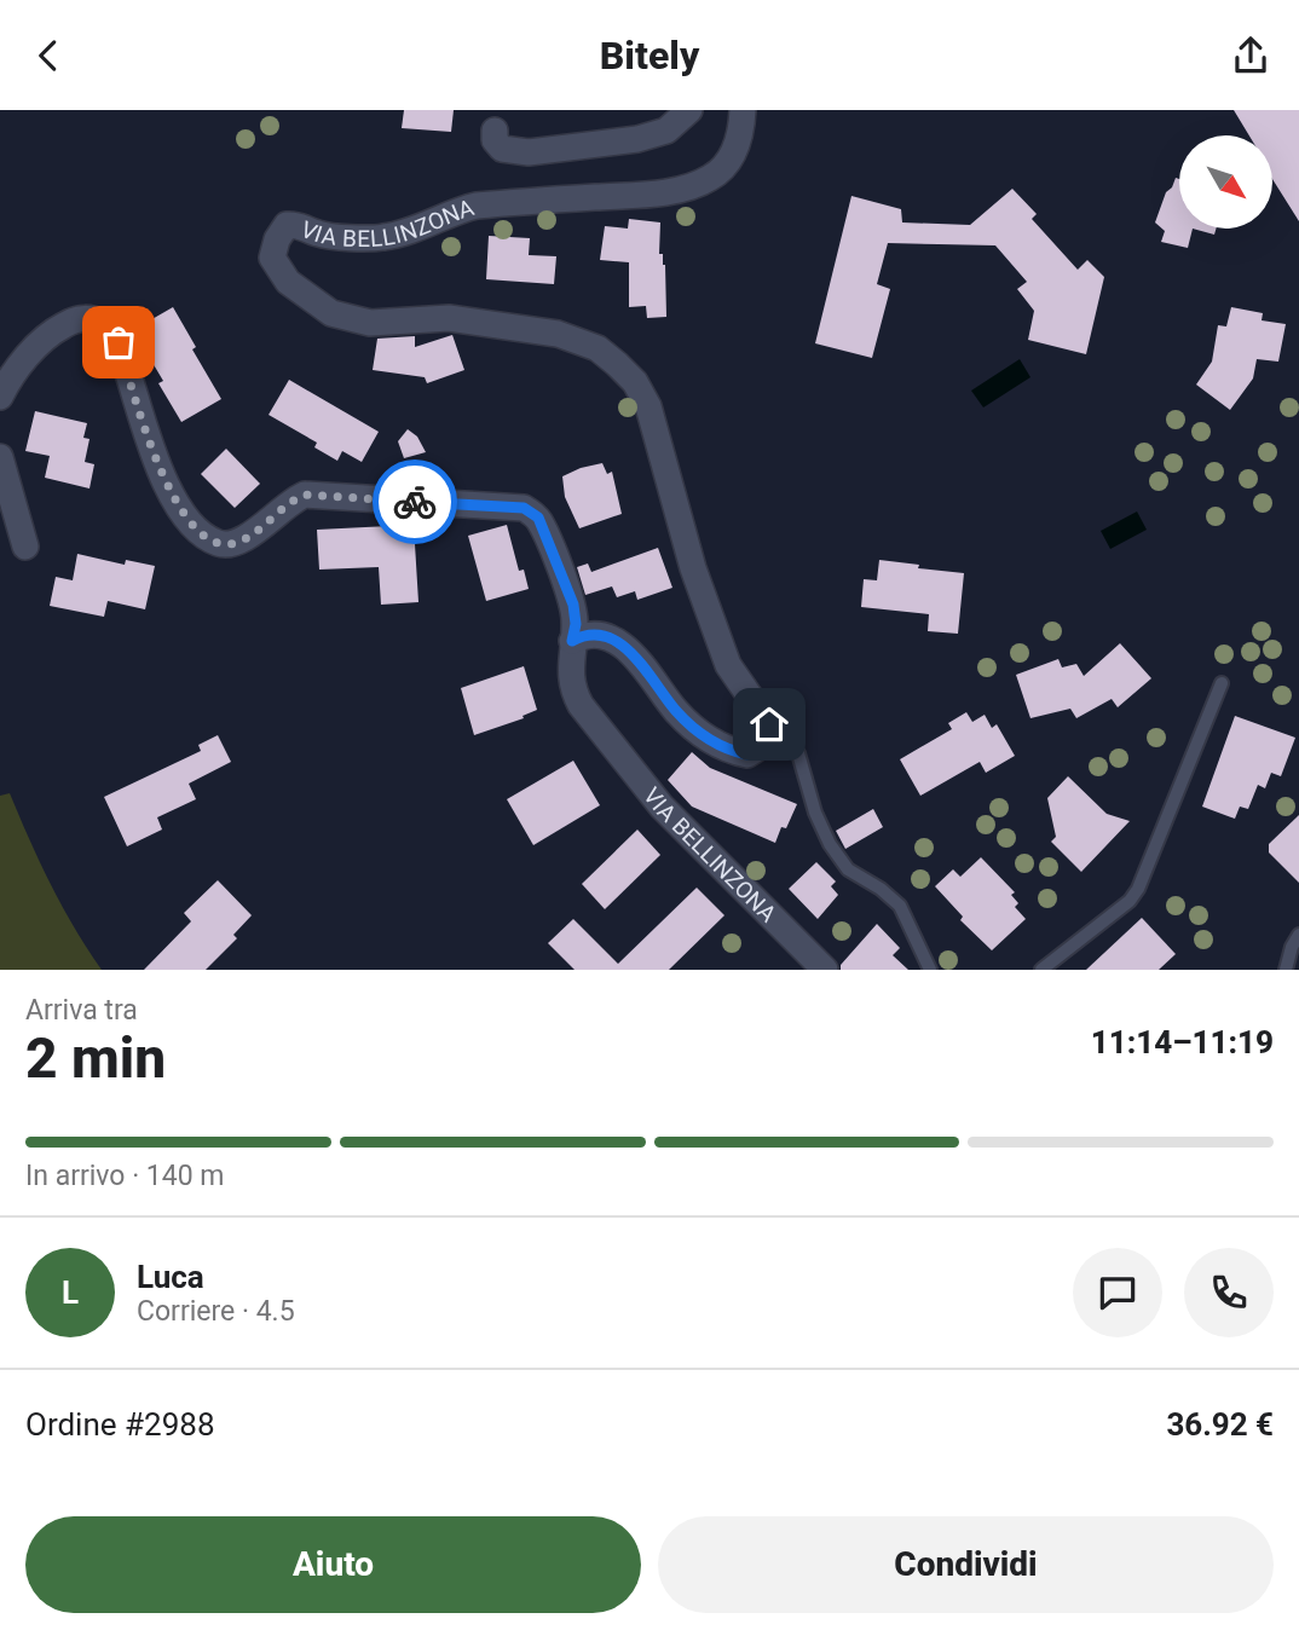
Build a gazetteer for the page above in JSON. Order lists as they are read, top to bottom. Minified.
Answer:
{"streets":{"street":["VIA BELLINZONA"]},"north":"bottom right","page":{"header":"Bitely","heading":["2 min","Arriva tra","11:14–11:19"],"panel":["Luca","Corriere · 4.5","Ordine #2988","36.92 €"],"bar":"In arrivo · 140 m","round":"L","buttons":["Aiuto","Condividi"]}}
